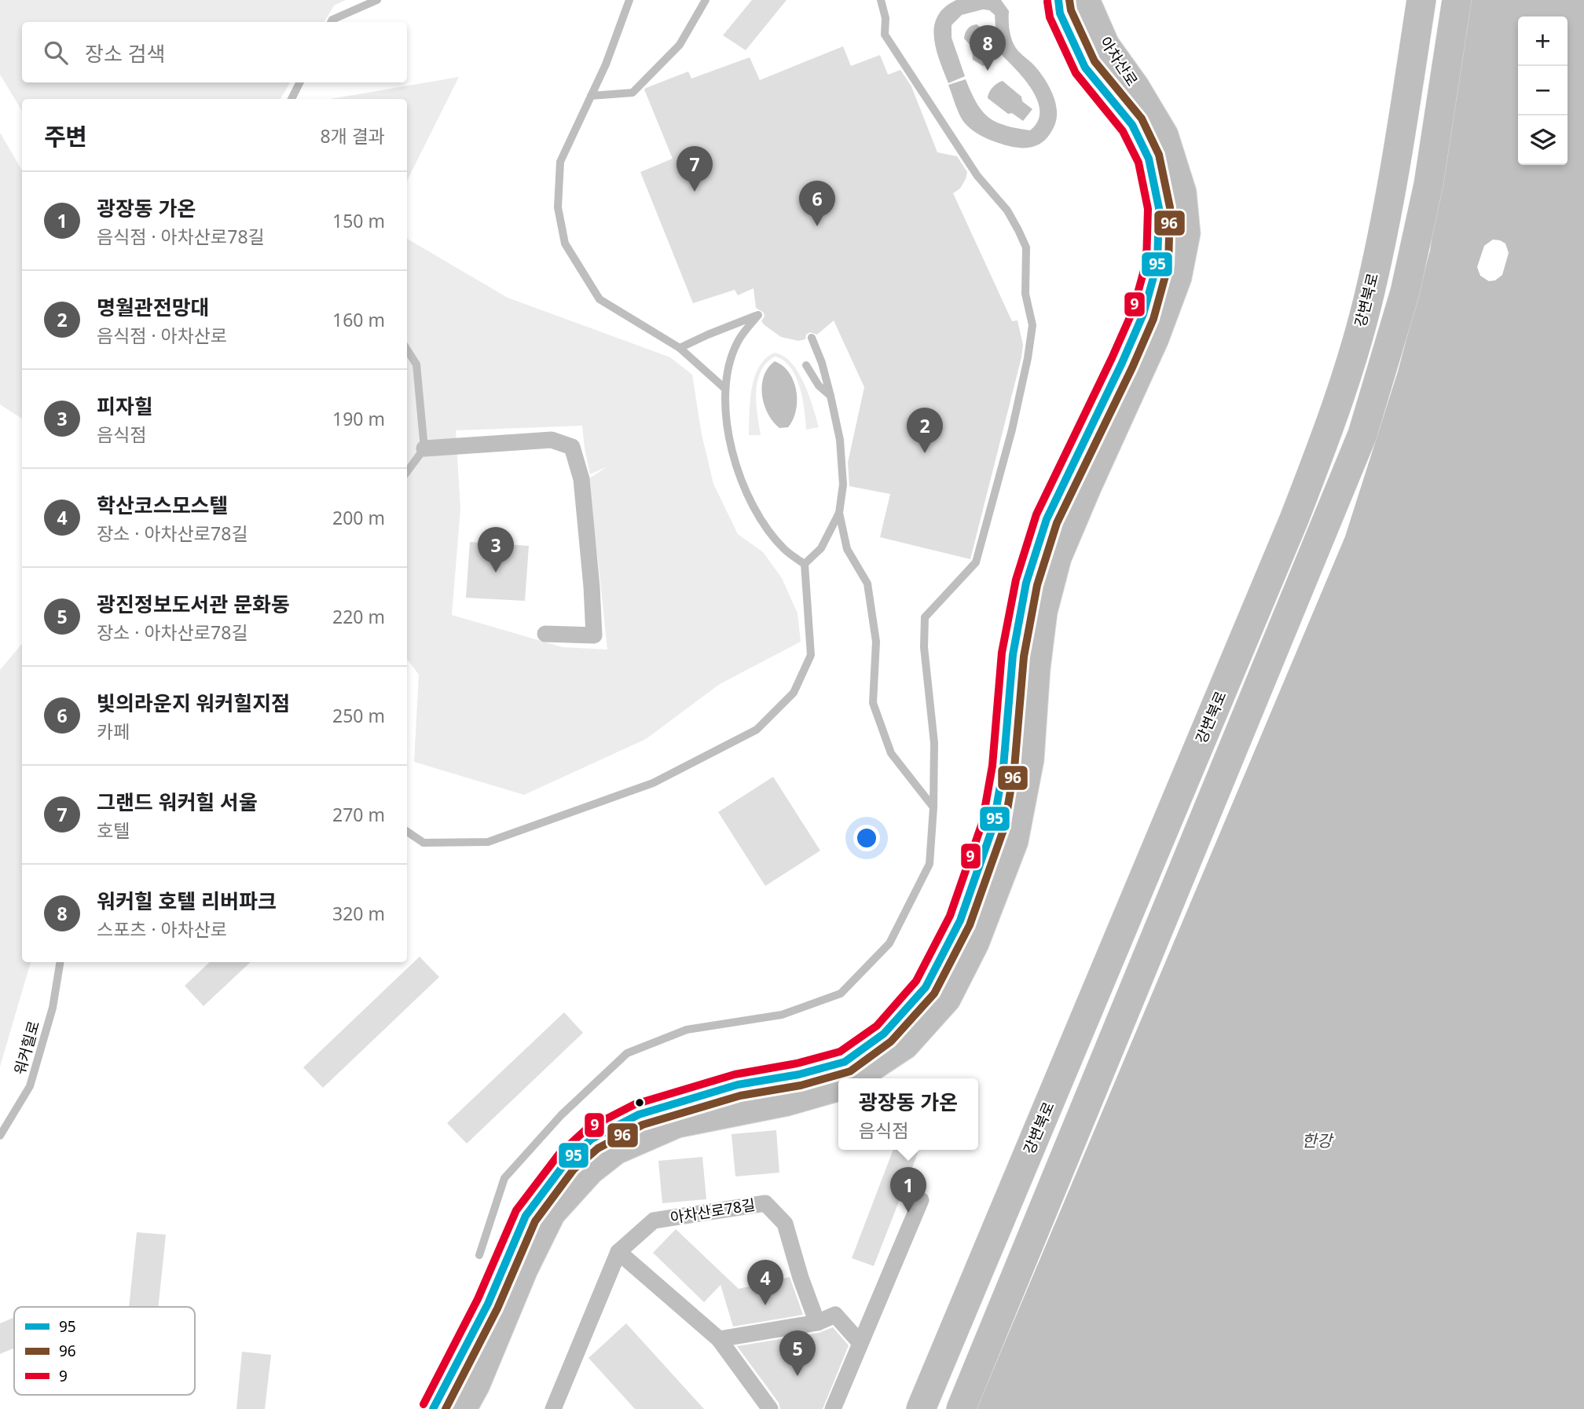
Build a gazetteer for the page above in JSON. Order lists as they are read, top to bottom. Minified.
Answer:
{"streets":{"highway":["강변북로"],"main road":["아차산로"],"street":["아차산로78길"],"lane":["워커힐로"]},"water":["한강"],"lines":["transit line 95","transit line 96","transit line 9"],"legend":["95","96","9"],"page":{"map_buttons":["+","−"],"search":"장소 검색","pins":["8","7","6","2","3","1","4","5"],"heading":["주변","8개 결과"],"list":[{"mark":"1","name":"광장동 가온","note":"음식점 · 아차산로78길","value":"150 m"},{"mark":"2","name":"명월관전망대","note":"음식점 · 아차산로","value":"160 m"},{"mark":"3","name":"피자힐","note":"음식점","value":"190 m"},{"mark":"4","name":"학산코스모스텔","note":"장소 · 아차산로78길","value":"200 m"},{"mark":"5","name":"광진정보도서관 문화동","note":"장소 · 아차산로78길","value":"220 m"},{"mark":"6","name":"빛의라운지 워커힐지점","note":"카페","value":"250 m"},{"mark":"7","name":"그랜드 워커힐 서울","note":"호텔","value":"270 m"},{"mark":"8","name":"워커힐 호텔 리버파크","note":"스포츠 · 아차산로","value":"320 m"}],"popup":["광장동 가온","음식점"]}}
